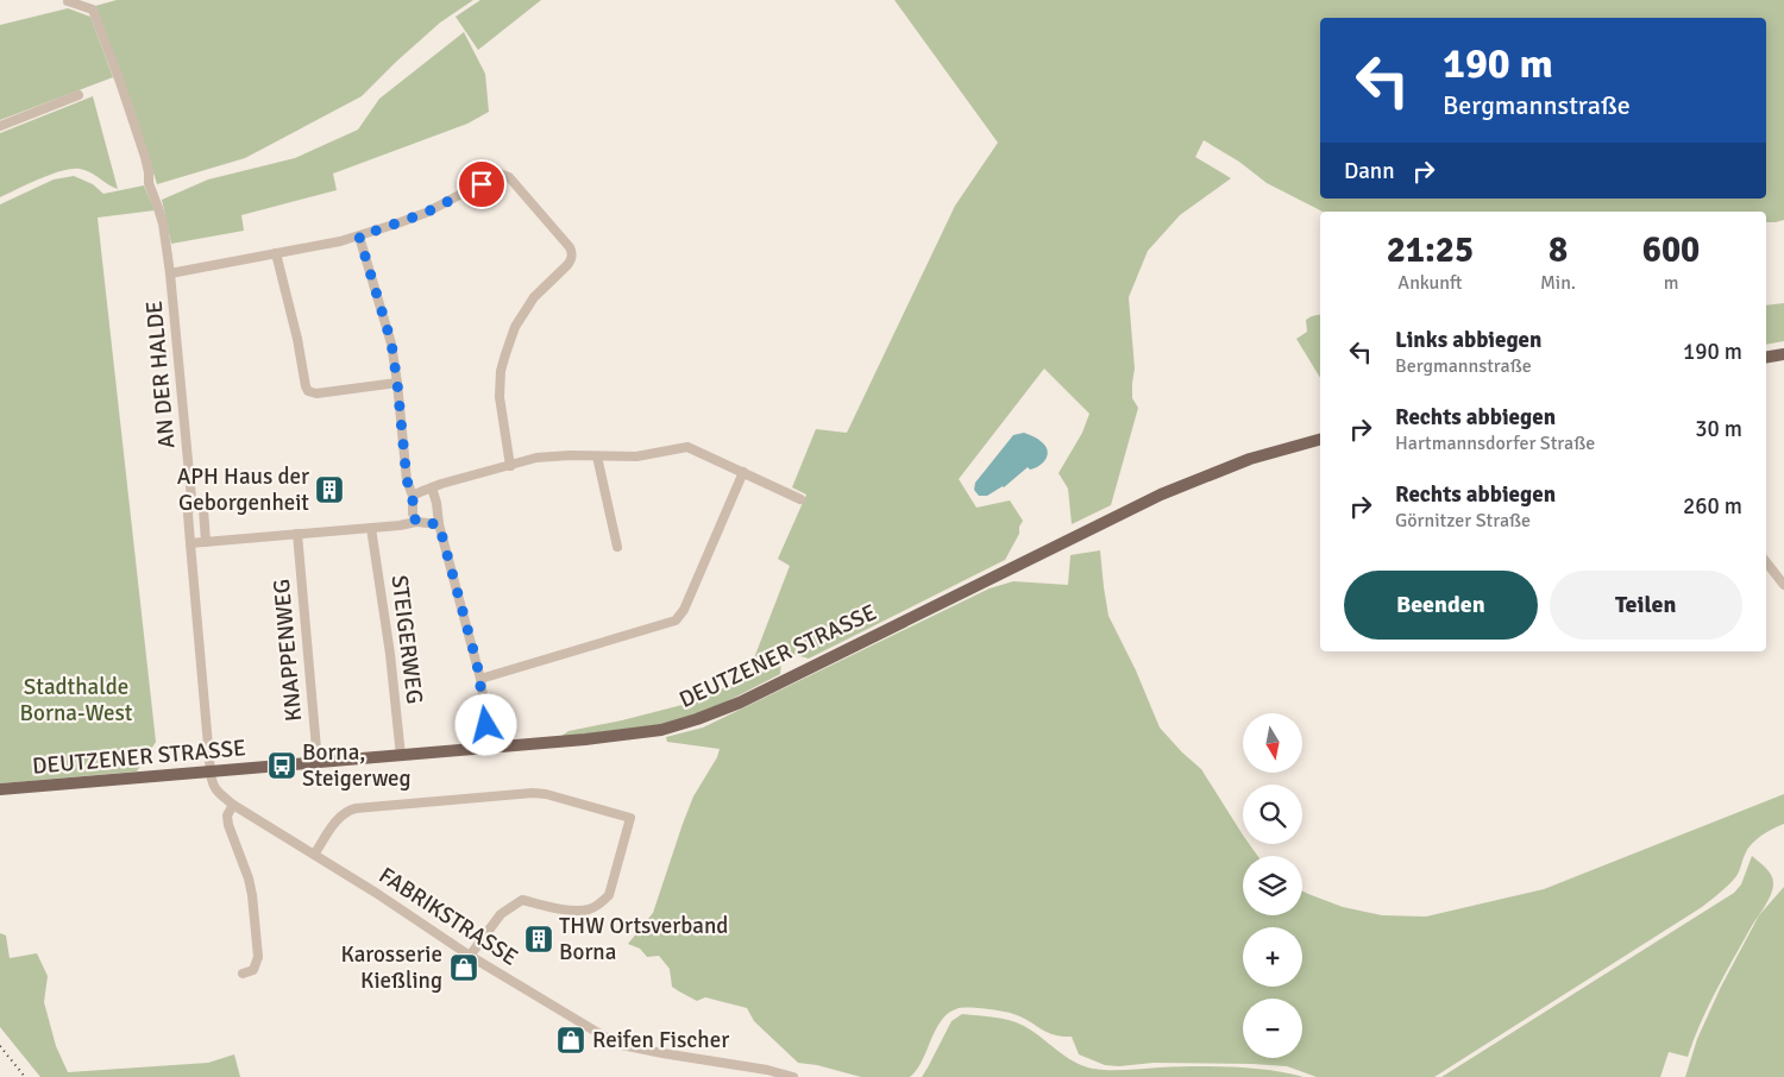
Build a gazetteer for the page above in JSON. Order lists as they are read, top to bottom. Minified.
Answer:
{"streets":{"main road":["DEUTZENER STRASSE"],"street":["AN DER HALDE","STEIGERWEG","KNAPPENWEG","FABRIKSTRASSE"]},"crossings":[["AN DER HALDE","DEUTZENER STRASSE"],["AN DER HALDE","FABRIKSTRASSE"],["STEIGERWEG","DEUTZENER STRASSE"],["KNAPPENWEG","DEUTZENER STRASSE"],["DEUTZENER STRASSE","FABRIKSTRASSE"]],"parks":["Stadthalde Borna-West"],"places":{"building":["APH Haus der Geborgenheit","THW Ortsverband Borna"],"bus stop":["Borna, Steigerweg"],"shop":["Karosserie Kießling","Reifen Fischer"]},"north":"bottom","page":{"turn":["190 m","Bergmannstraße"],"then":"Dann","eta":["21:25","Ankunft","8","Min.","600","m"],"list":[{"name":"Links abbiegen","note":"Bergmannstraße","value":"190 m"},{"name":"Rechts abbiegen","note":"Hartmannsdorfer Straße","value":"30 m"},{"name":"Rechts abbiegen","note":"Görnitzer Straße","value":"260 m"}],"buttons":["Beenden","Teilen"],"map_buttons":["+","−"]}}
